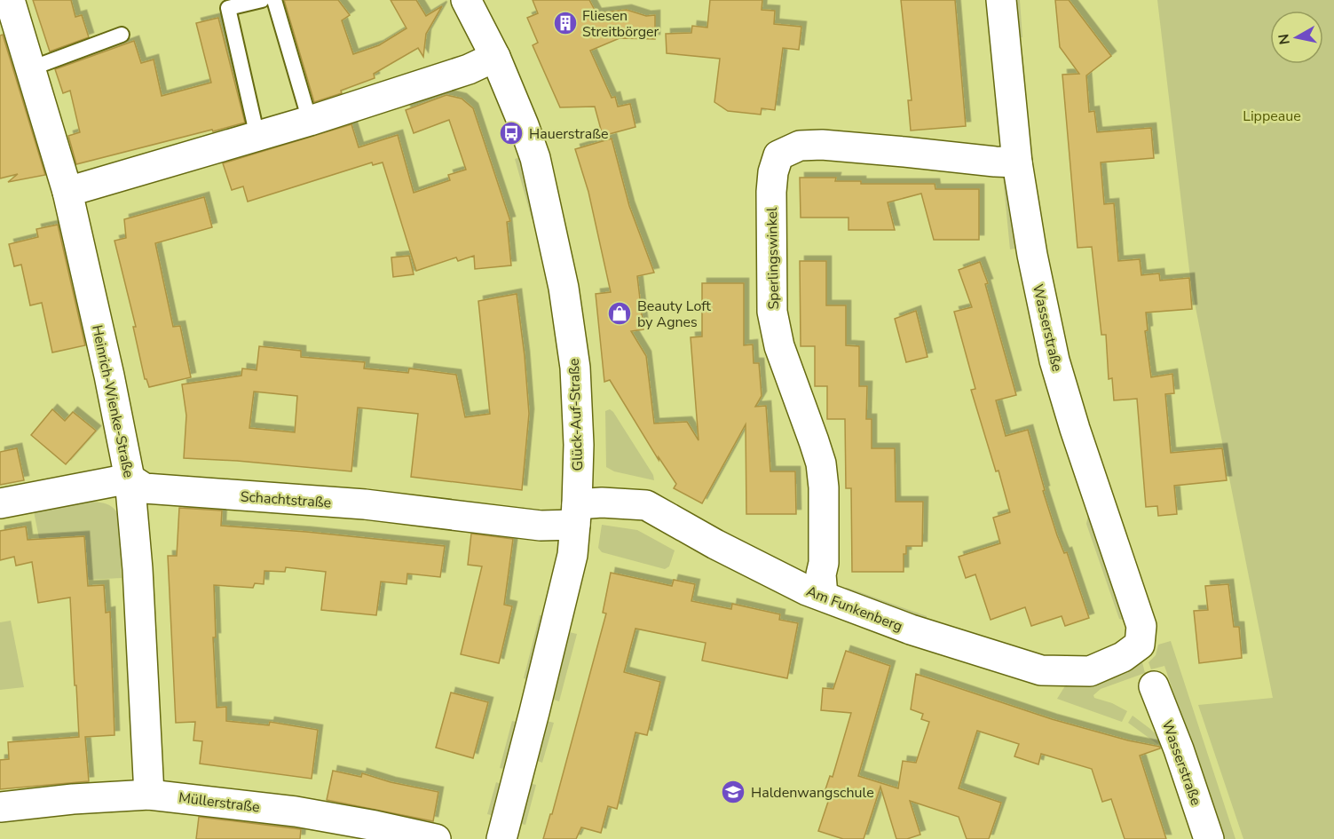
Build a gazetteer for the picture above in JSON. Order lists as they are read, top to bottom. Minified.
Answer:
{"streets":{"street":["Sperlingswinkel","Wasserstraße","Heinrich-Wienke-Straße","Glück-Auf-Straße","Schachtstraße","Am Funkenberg","Müllerstraße"]},"crossings":[["Sperlingswinkel","Wasserstraße"],["Sperlingswinkel","Am Funkenberg"],["Wasserstraße","Am Funkenberg"],["Heinrich-Wienke-Straße","Schachtstraße"],["Heinrich-Wienke-Straße","Müllerstraße"],["Glück-Auf-Straße","Schachtstraße"],["Glück-Auf-Straße","Am Funkenberg"],["Schachtstraße","Am Funkenberg"]],"parks":["Lippeaue"],"places":{"building":["Fliesen Streitbörger"],"bus stop":["Hauerstraße"],"shop":["Beauty Loft by Agnes"],"school or university":["Haldenwangschule"]},"north":"left"}
